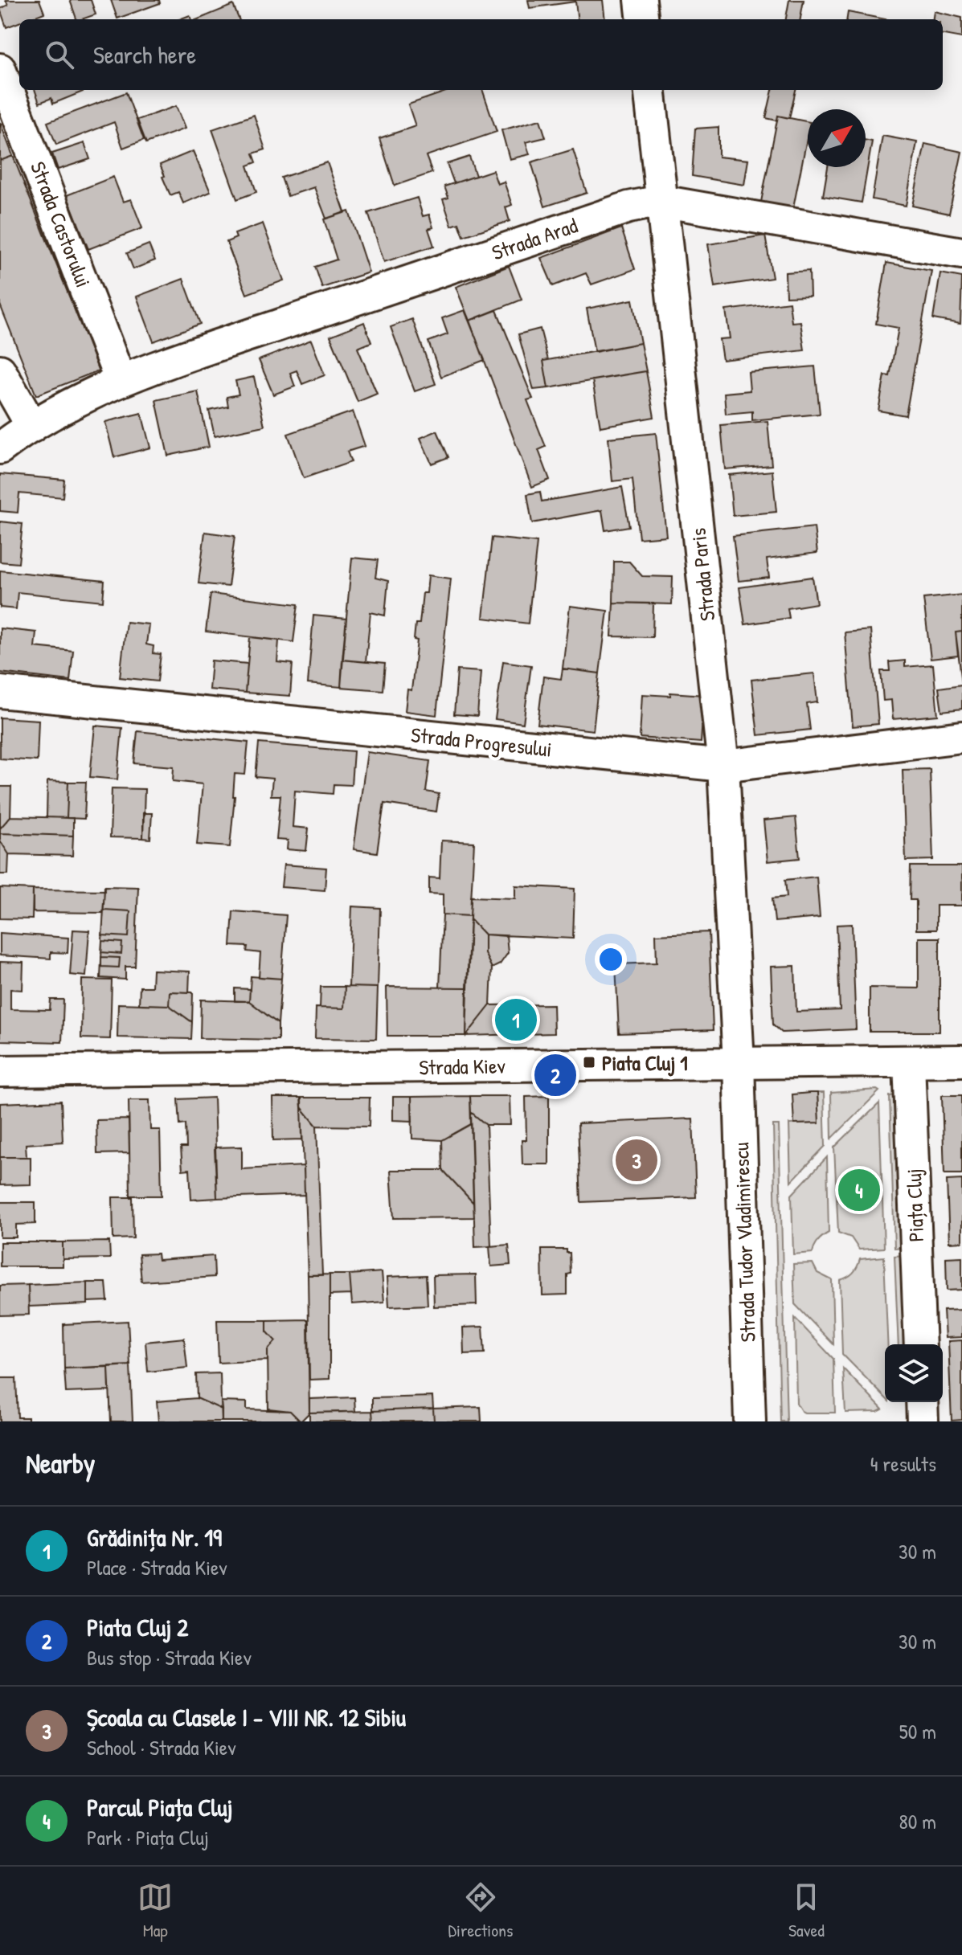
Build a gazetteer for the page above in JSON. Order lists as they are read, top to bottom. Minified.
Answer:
{"streets":{"street":["Strada Castorului","Strada Arad","Strada Paris","Strada Progresului","Strada Kiev","Piața Cluj","Strada Tudor Vladimirescu"]},"crossings":[["Strada Castorului","Strada Arad"],["Strada Arad","Strada Paris"],["Strada Paris","Strada Progresului"],["Strada Paris","Strada Kiev"],["Strada Paris","Strada Tudor Vladimirescu"],["Strada Kiev","Piața Cluj"],["Strada Kiev","Strada Tudor Vladimirescu"]],"places":{"transit":["Piata Cluj 1"]},"north":"top right","page":{"search":"Search here","pins":["1","2","3","4"],"heading":["Nearby","4 results"],"list":[{"mark":"1","name":"Grădinița Nr. 19","note":"Place · Strada Kiev","value":"30 m"},{"mark":"2","name":"Piata Cluj 2","note":"Bus stop · Strada Kiev","value":"30 m"},{"mark":"3","name":"Școala cu Clasele I - VIII NR. 12 Sibiu","note":"School · Strada Kiev","value":"50 m"},{"mark":"4","name":"Parcul Piața Cluj","note":"Park · Piața Cluj","value":"80 m"}],"nav":["Map","Directions","Saved"]}}
